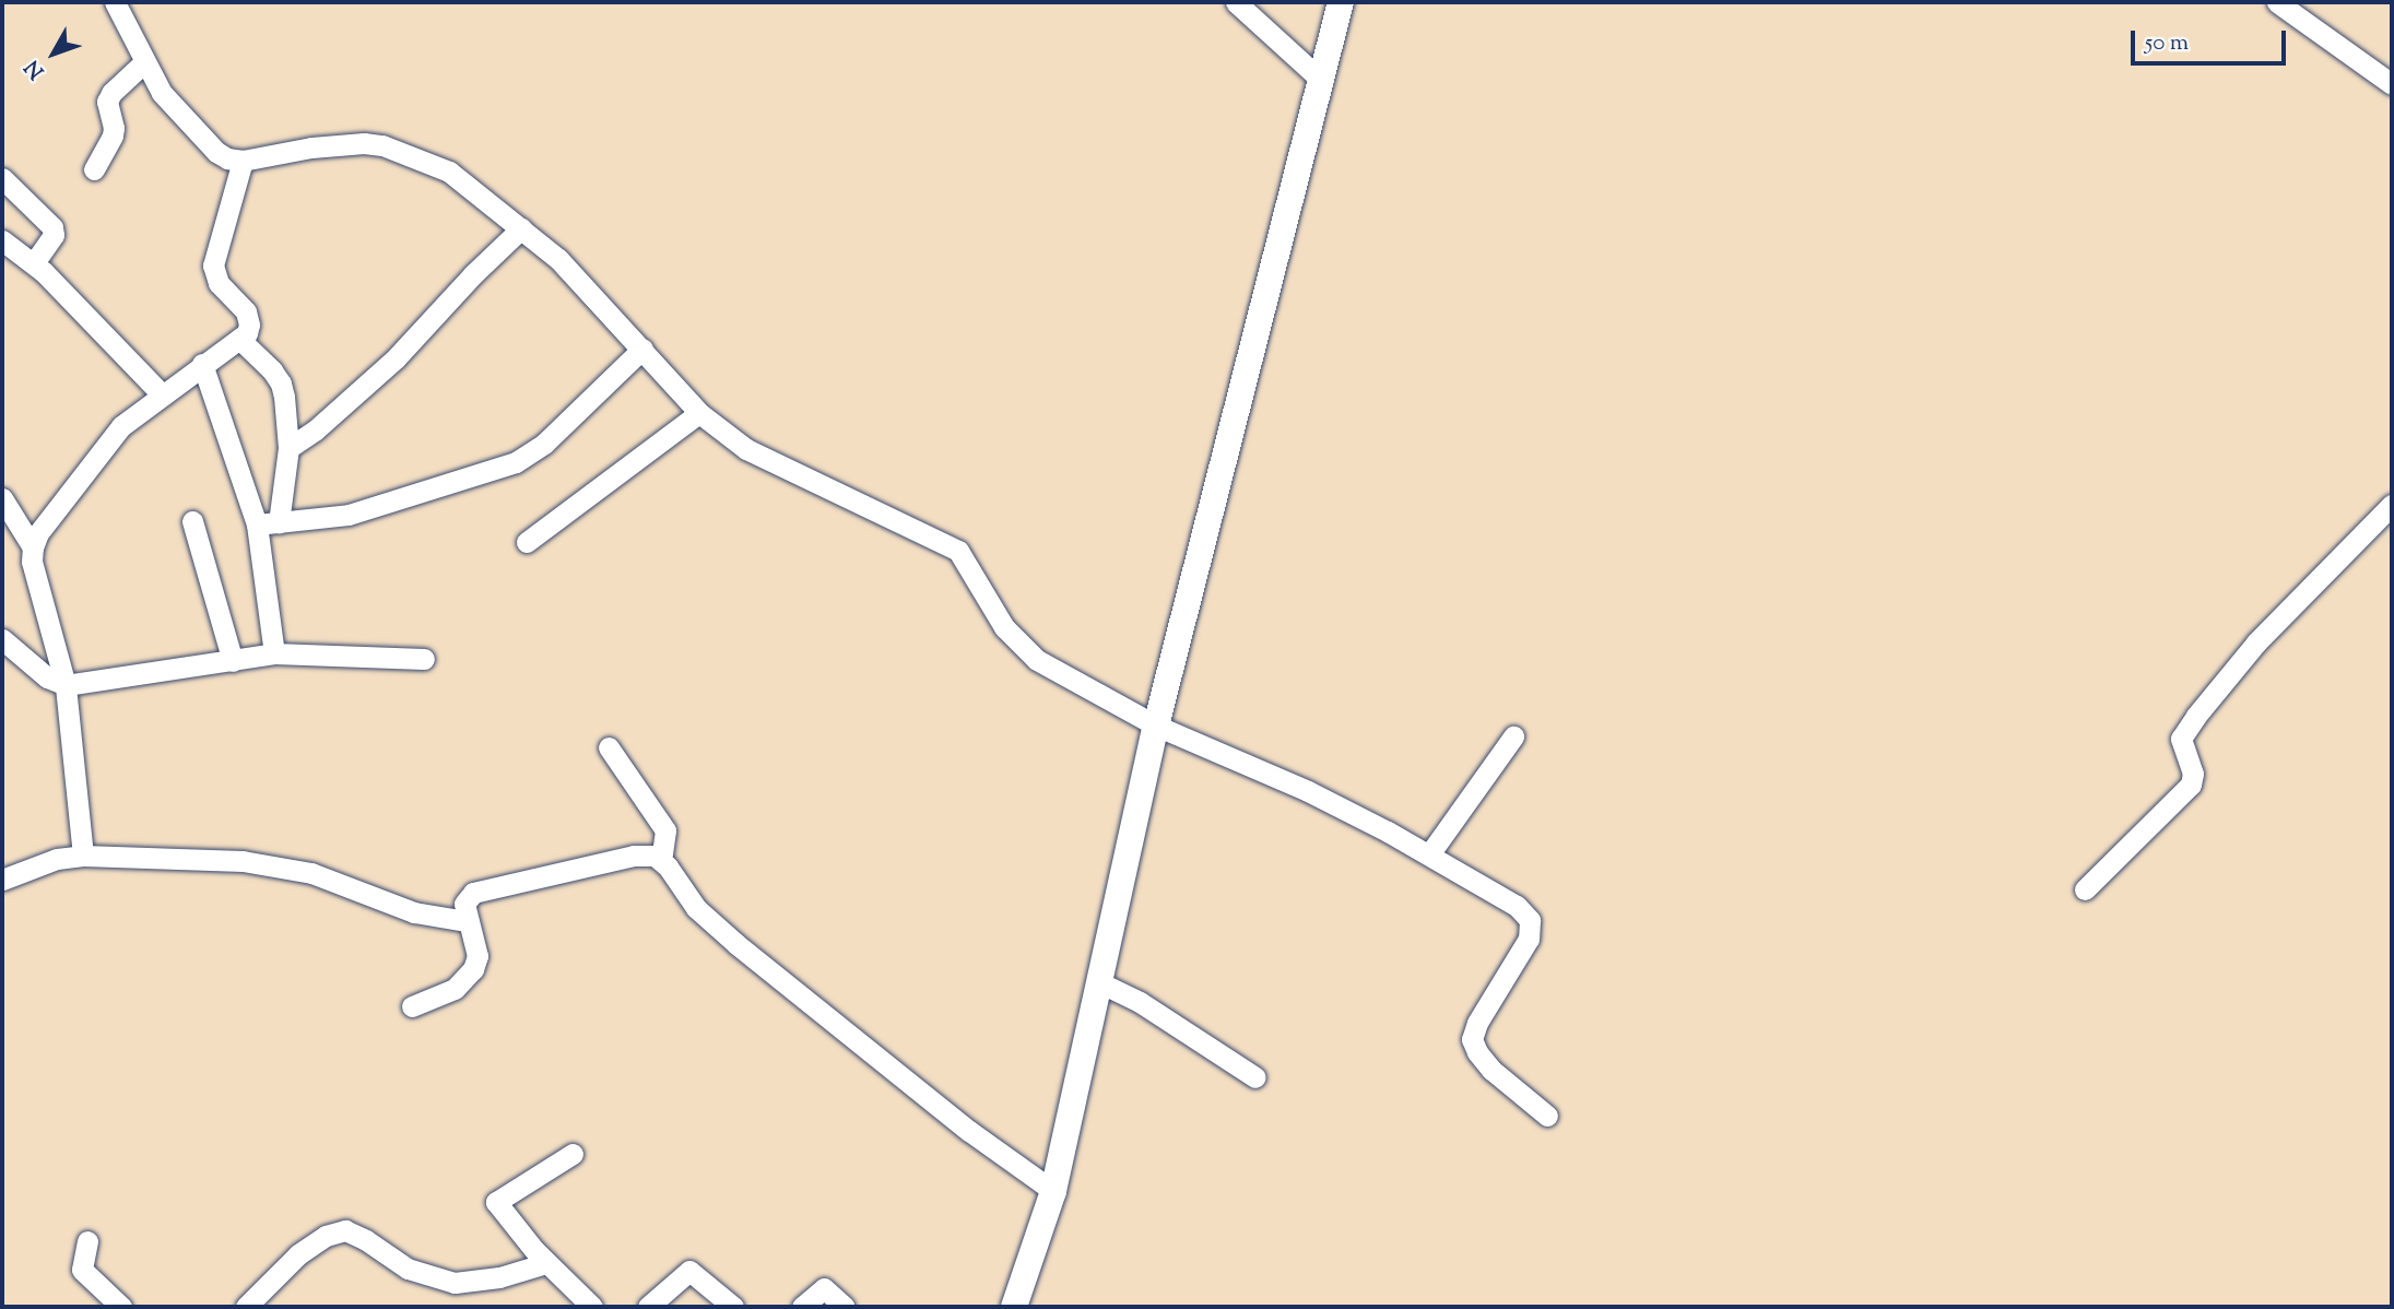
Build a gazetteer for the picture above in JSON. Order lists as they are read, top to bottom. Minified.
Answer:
{"scale_bar":"50 m","north":"bottom left"}
